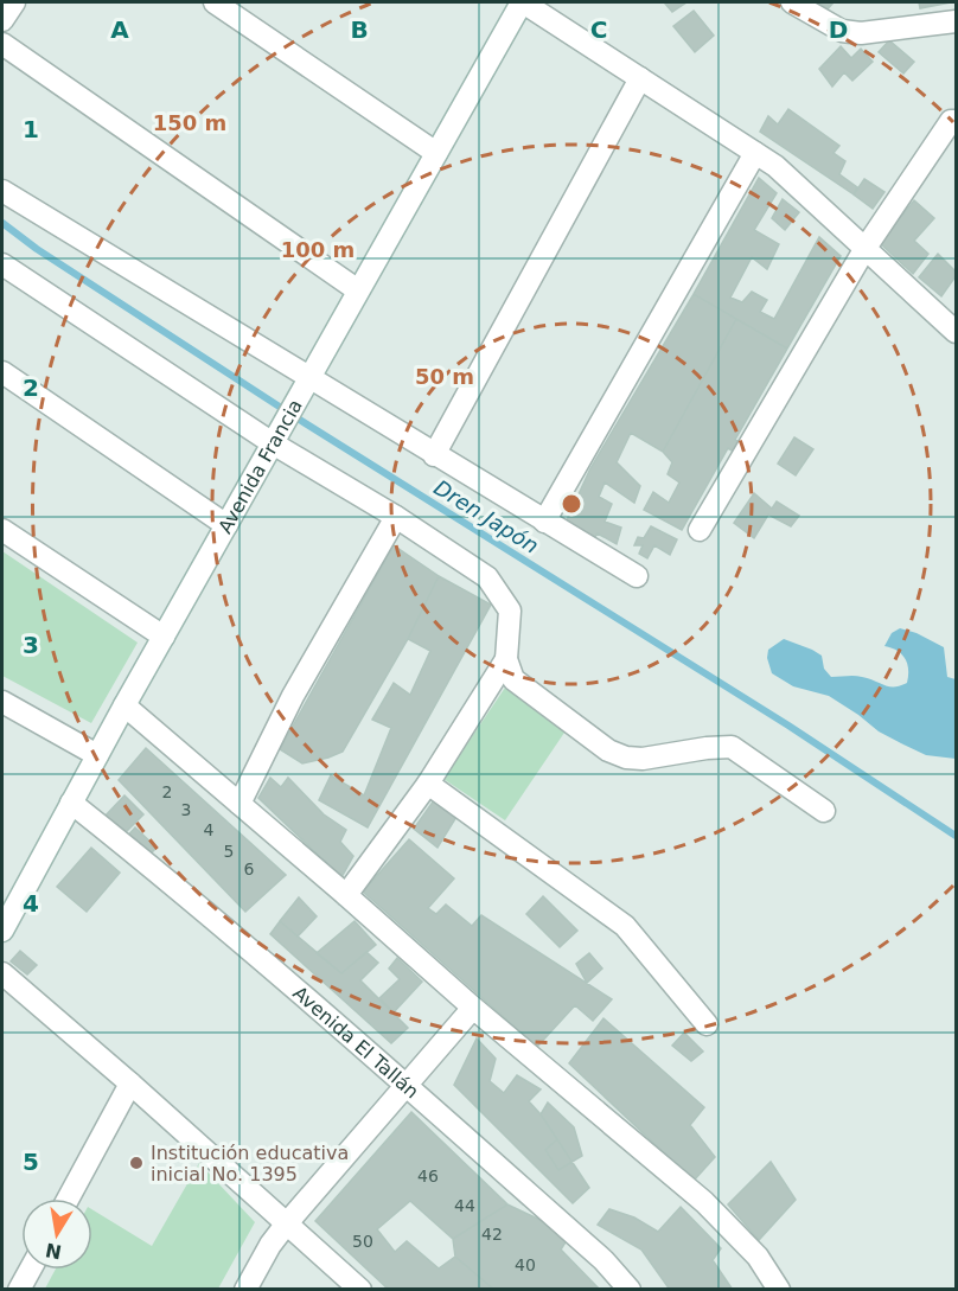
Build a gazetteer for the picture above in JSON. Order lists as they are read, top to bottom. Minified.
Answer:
{"streets":{"street":["Avenida Francia","Avenida El Tallán"]},"crossings":[["Avenida Francia","Avenida El Tallán"]],"water":["Dren Japón"],"places":["Institución educativa inicial No. 1395"],"house_numbers":["2","3","4","5","6","46","44","42","50","40"],"north":"bottom","grid":{"columns":["A","B","C","D"],"rows":["1","2","3","4","5"]},"rings":["150 m","100 m","50 m"]}
